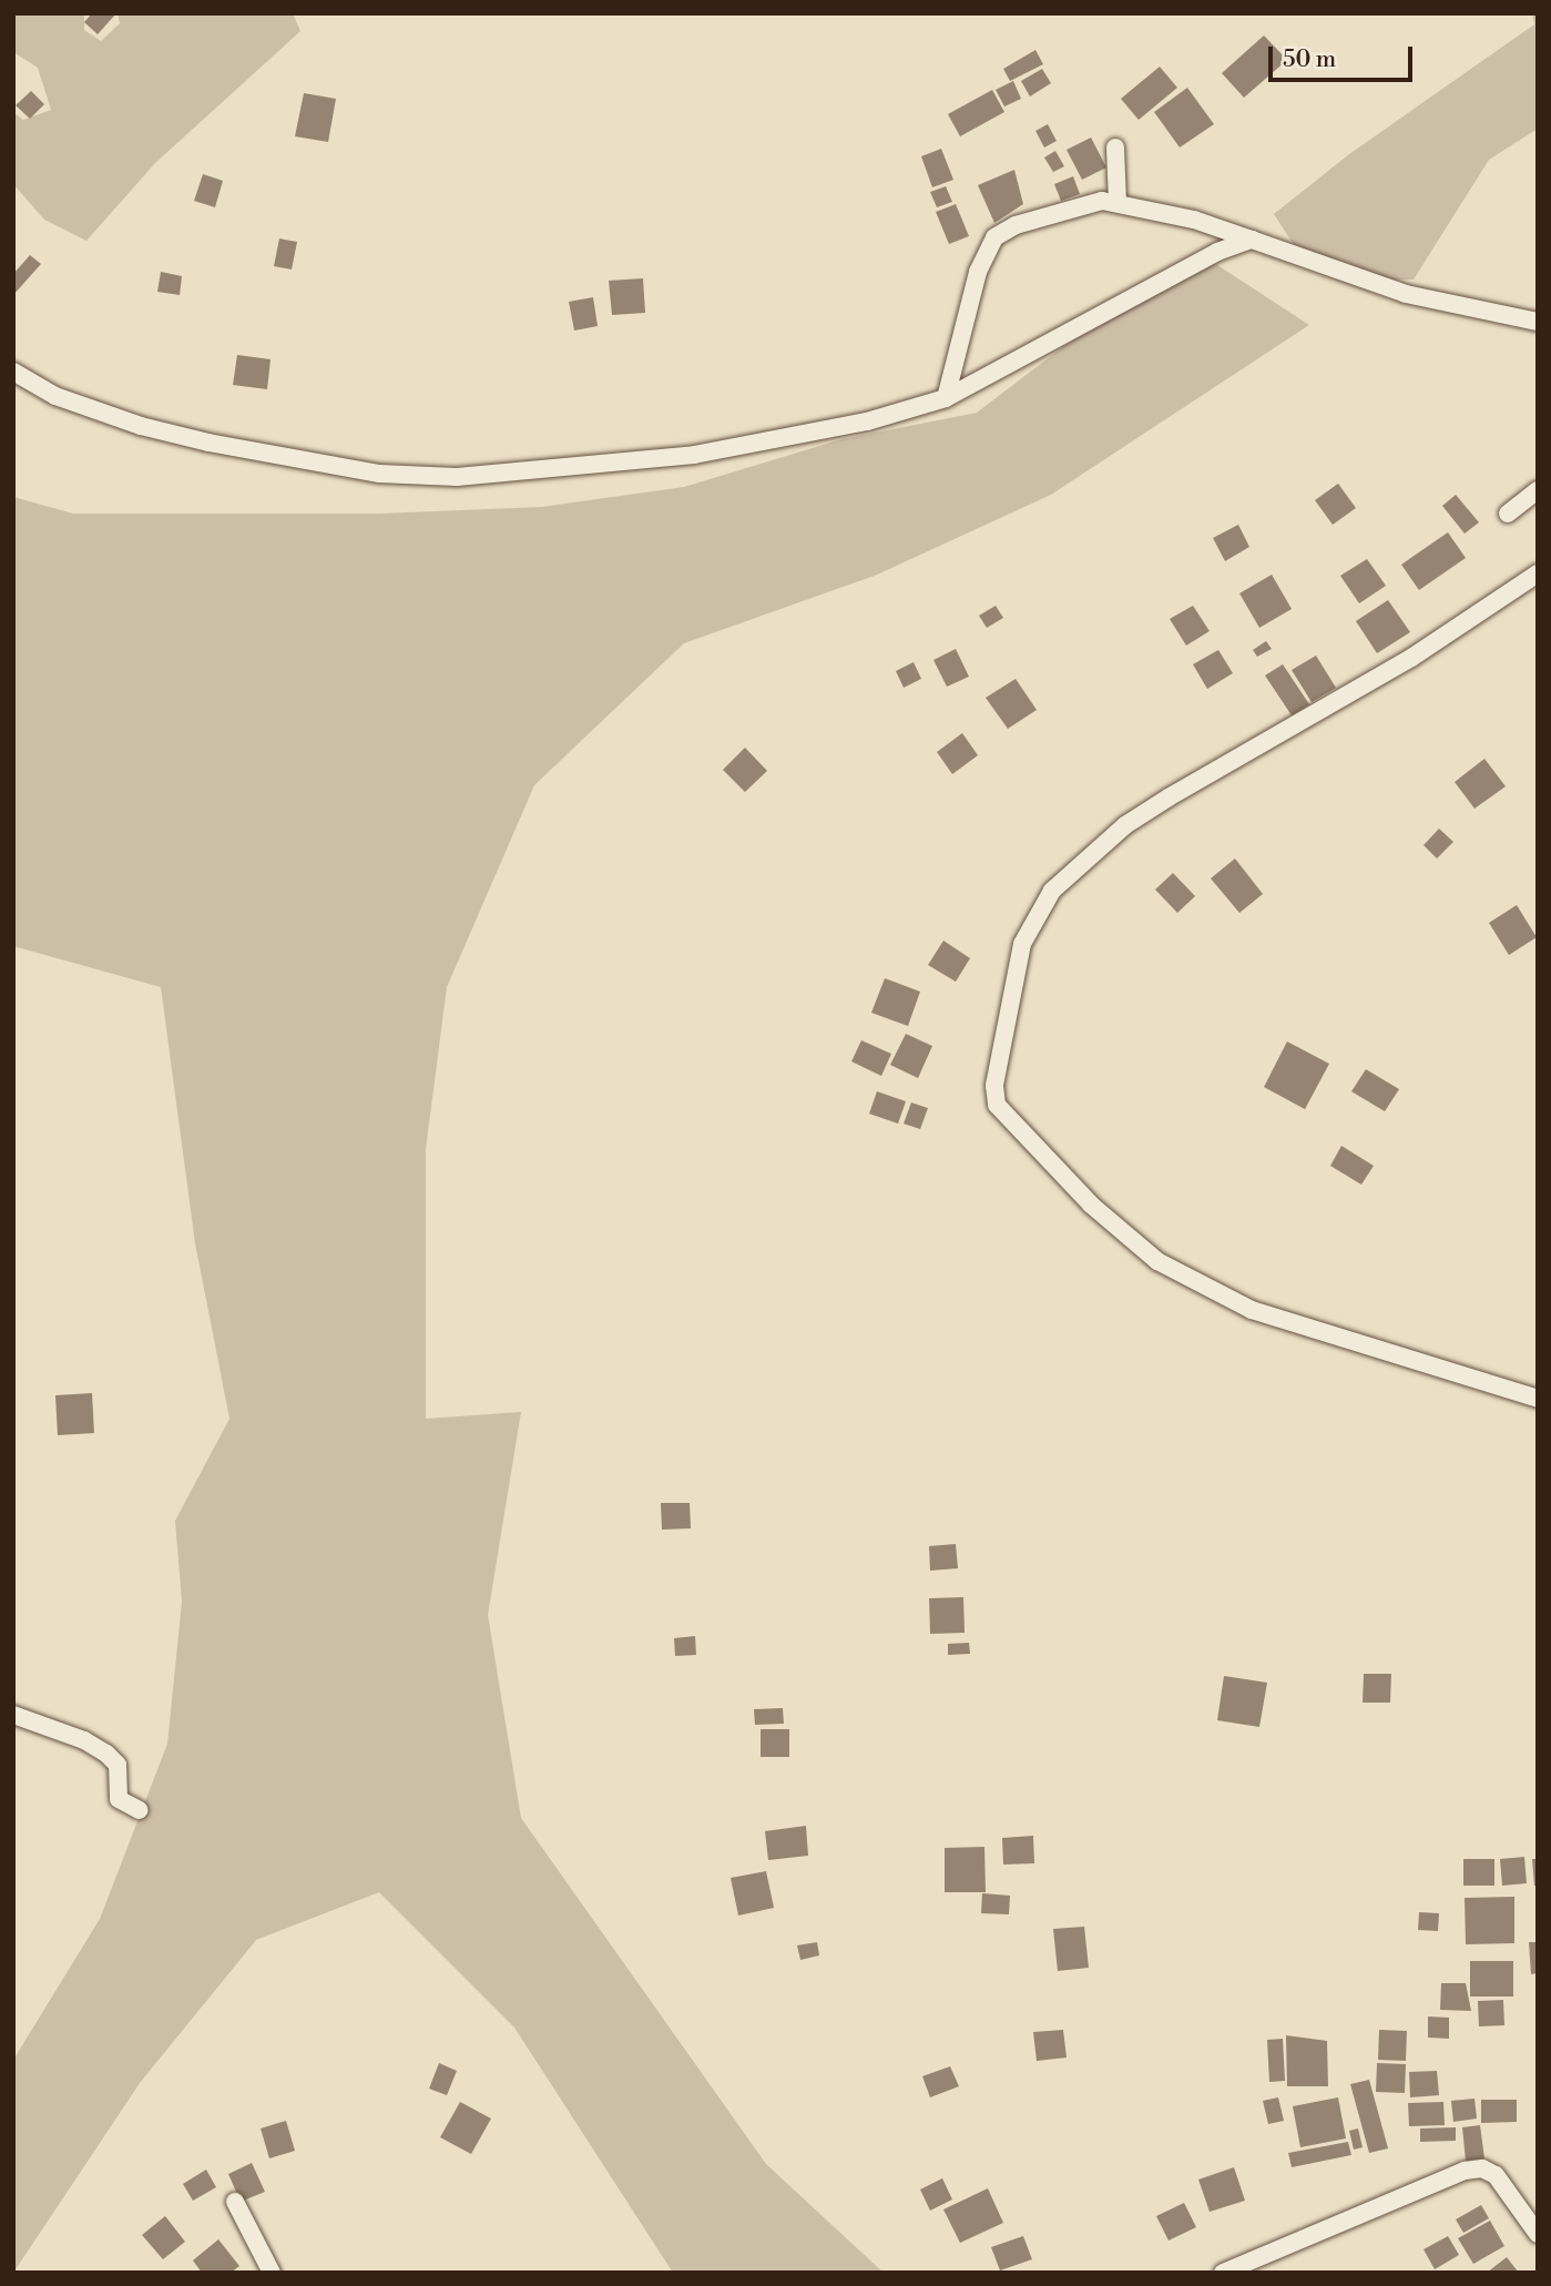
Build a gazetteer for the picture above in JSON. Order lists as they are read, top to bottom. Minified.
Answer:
{"scale_bar":"50 m"}
